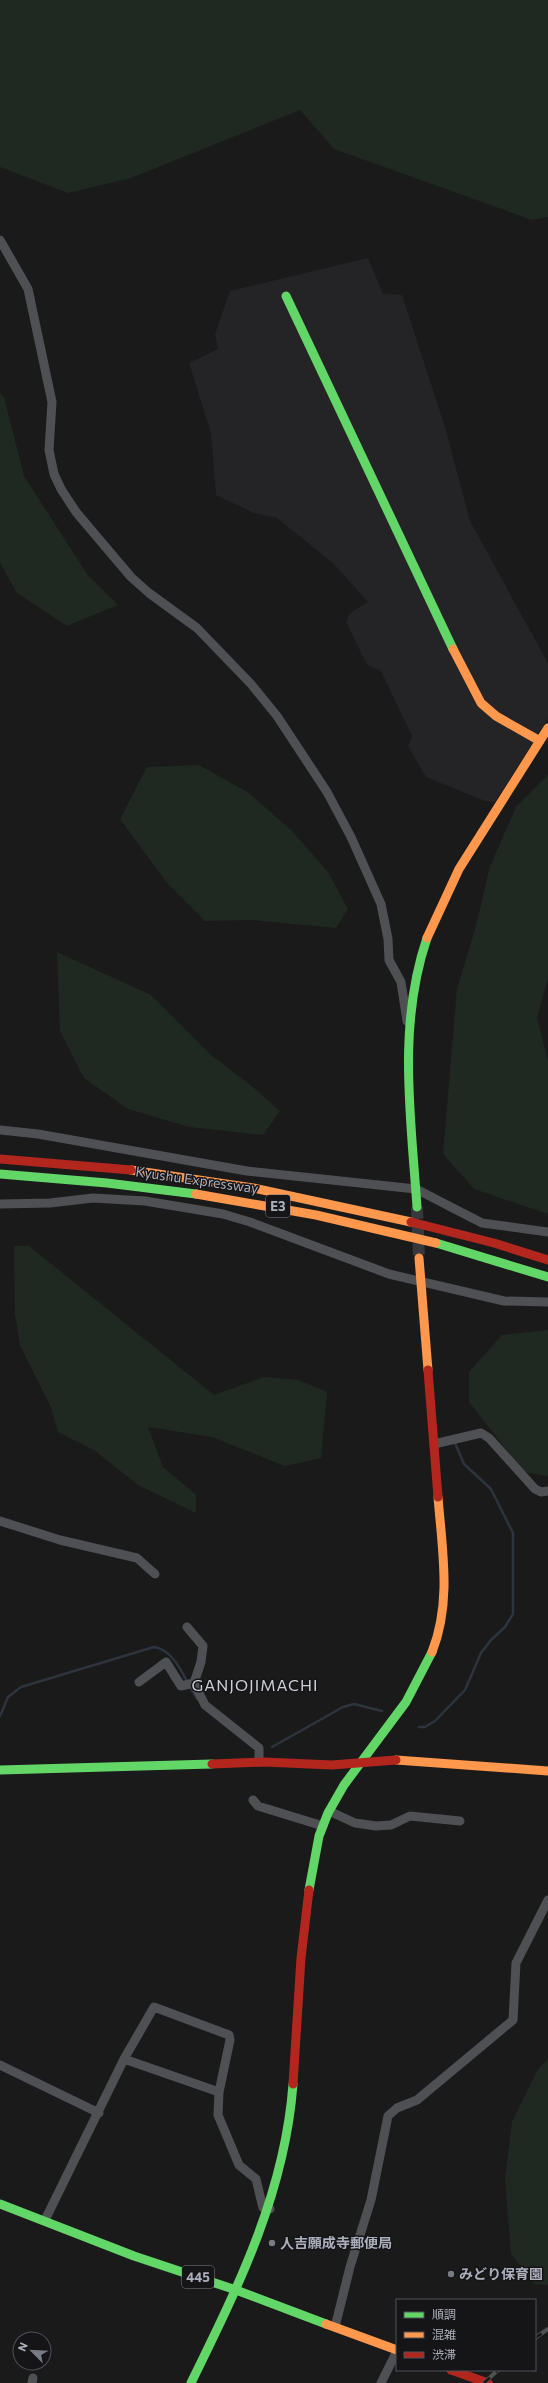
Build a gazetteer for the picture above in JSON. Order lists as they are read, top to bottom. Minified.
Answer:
{"streets":{"main road":["Kyushu Expressway","E3","445"]},"districts":["GANJOJIMACHI"],"places":["人吉願成寺郵便局","みどり保育園"],"legend":["順調","混雑","渋滞"],"north":"top left"}
